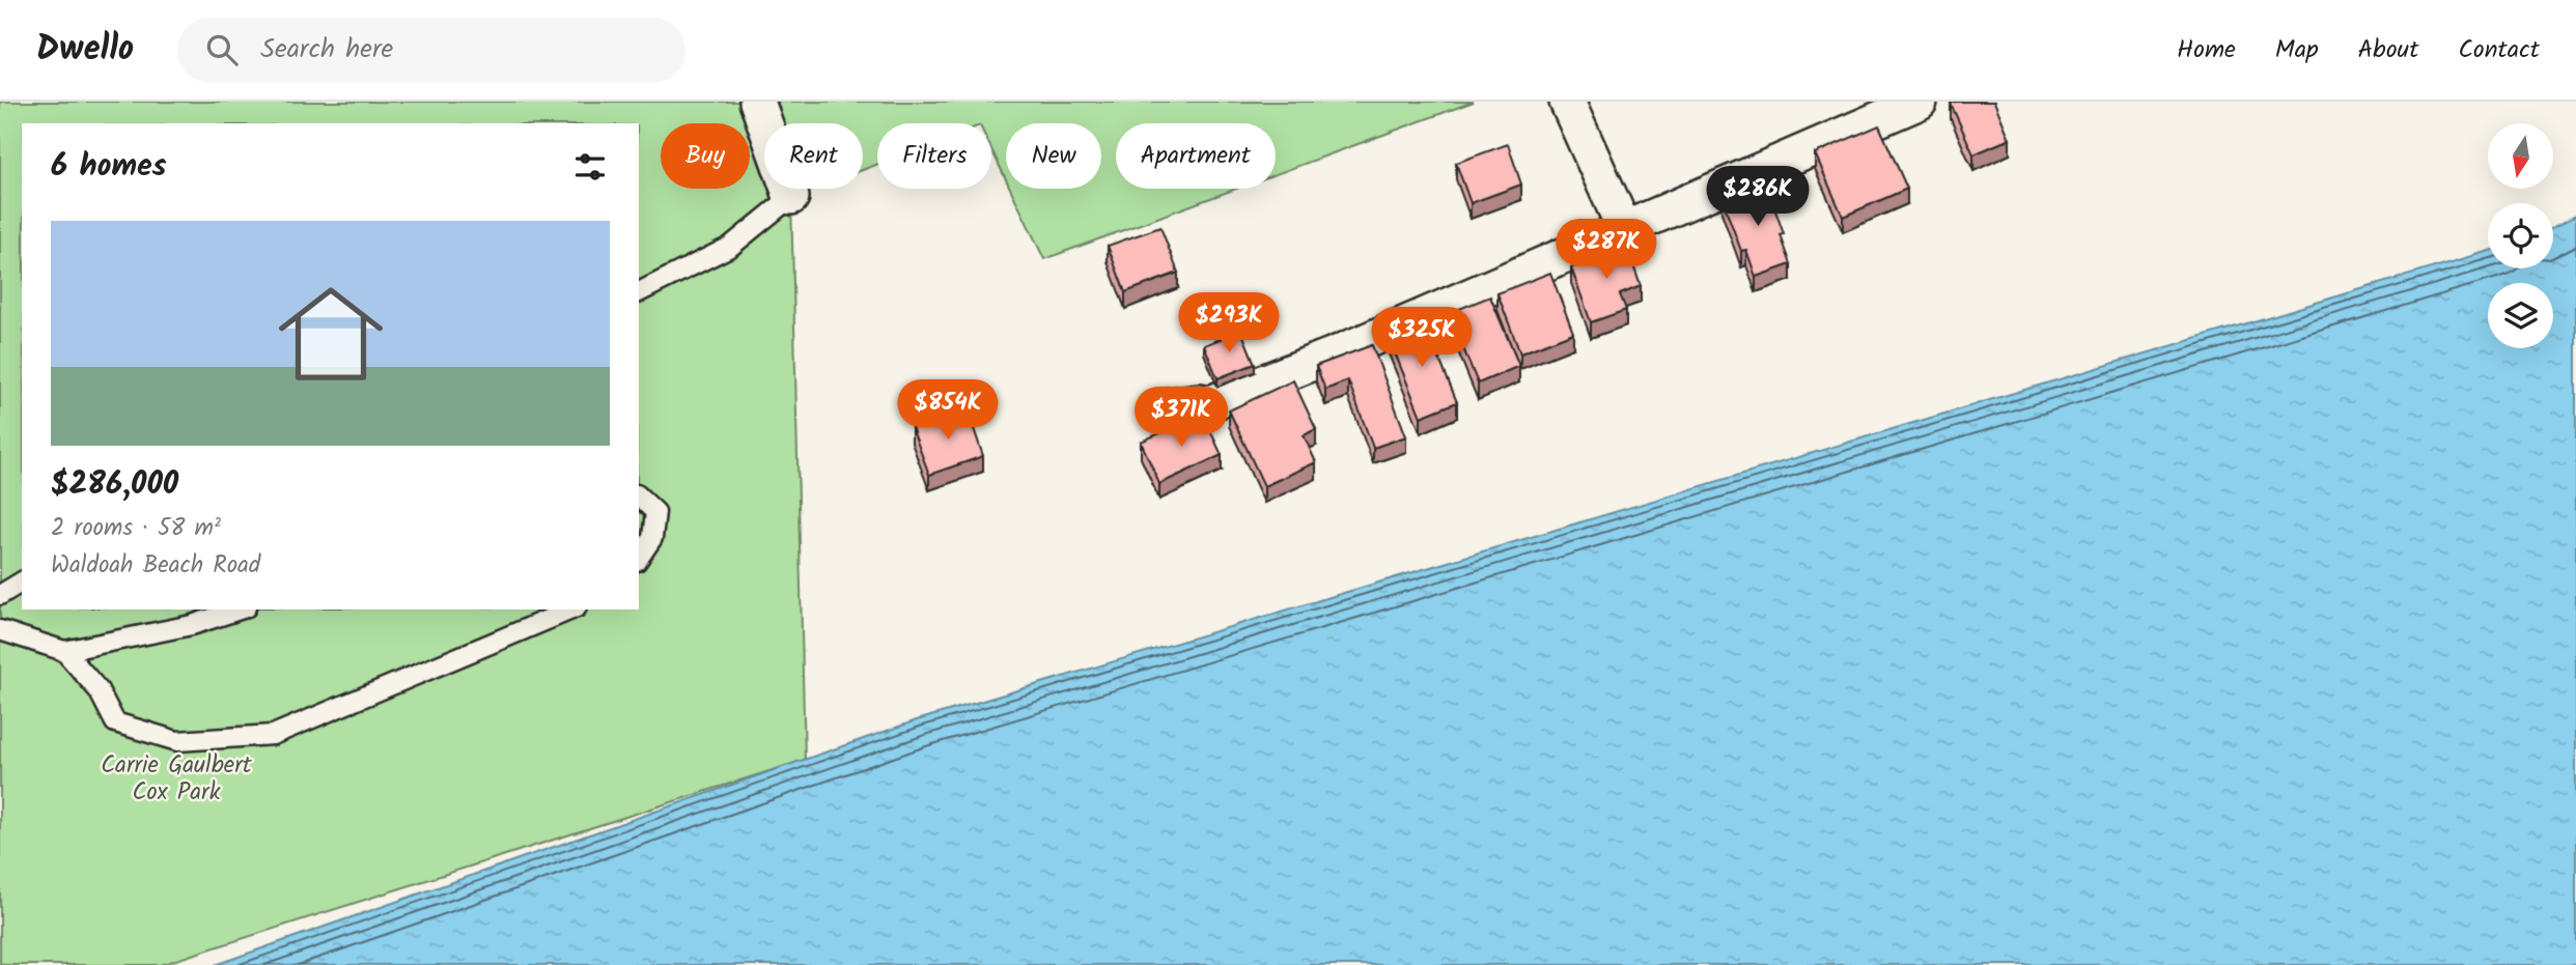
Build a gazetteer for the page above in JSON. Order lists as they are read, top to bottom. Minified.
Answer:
{"parks":["Carrie Gaulbert Cox Park"],"north":"bottom","page":{"header":"Dwello","search":"Search here","nav":["Home","Map","About","Contact"],"chip":["Buy","Rent","Filters","New","Apartment"],"heading":"6 homes","price":["$286K","$287K","$293K","$325K","$854K","$371K"],"list":[{"name":"$286,000","note":"2 rooms · 58 m² · Waldoah Beach Road"}]}}
